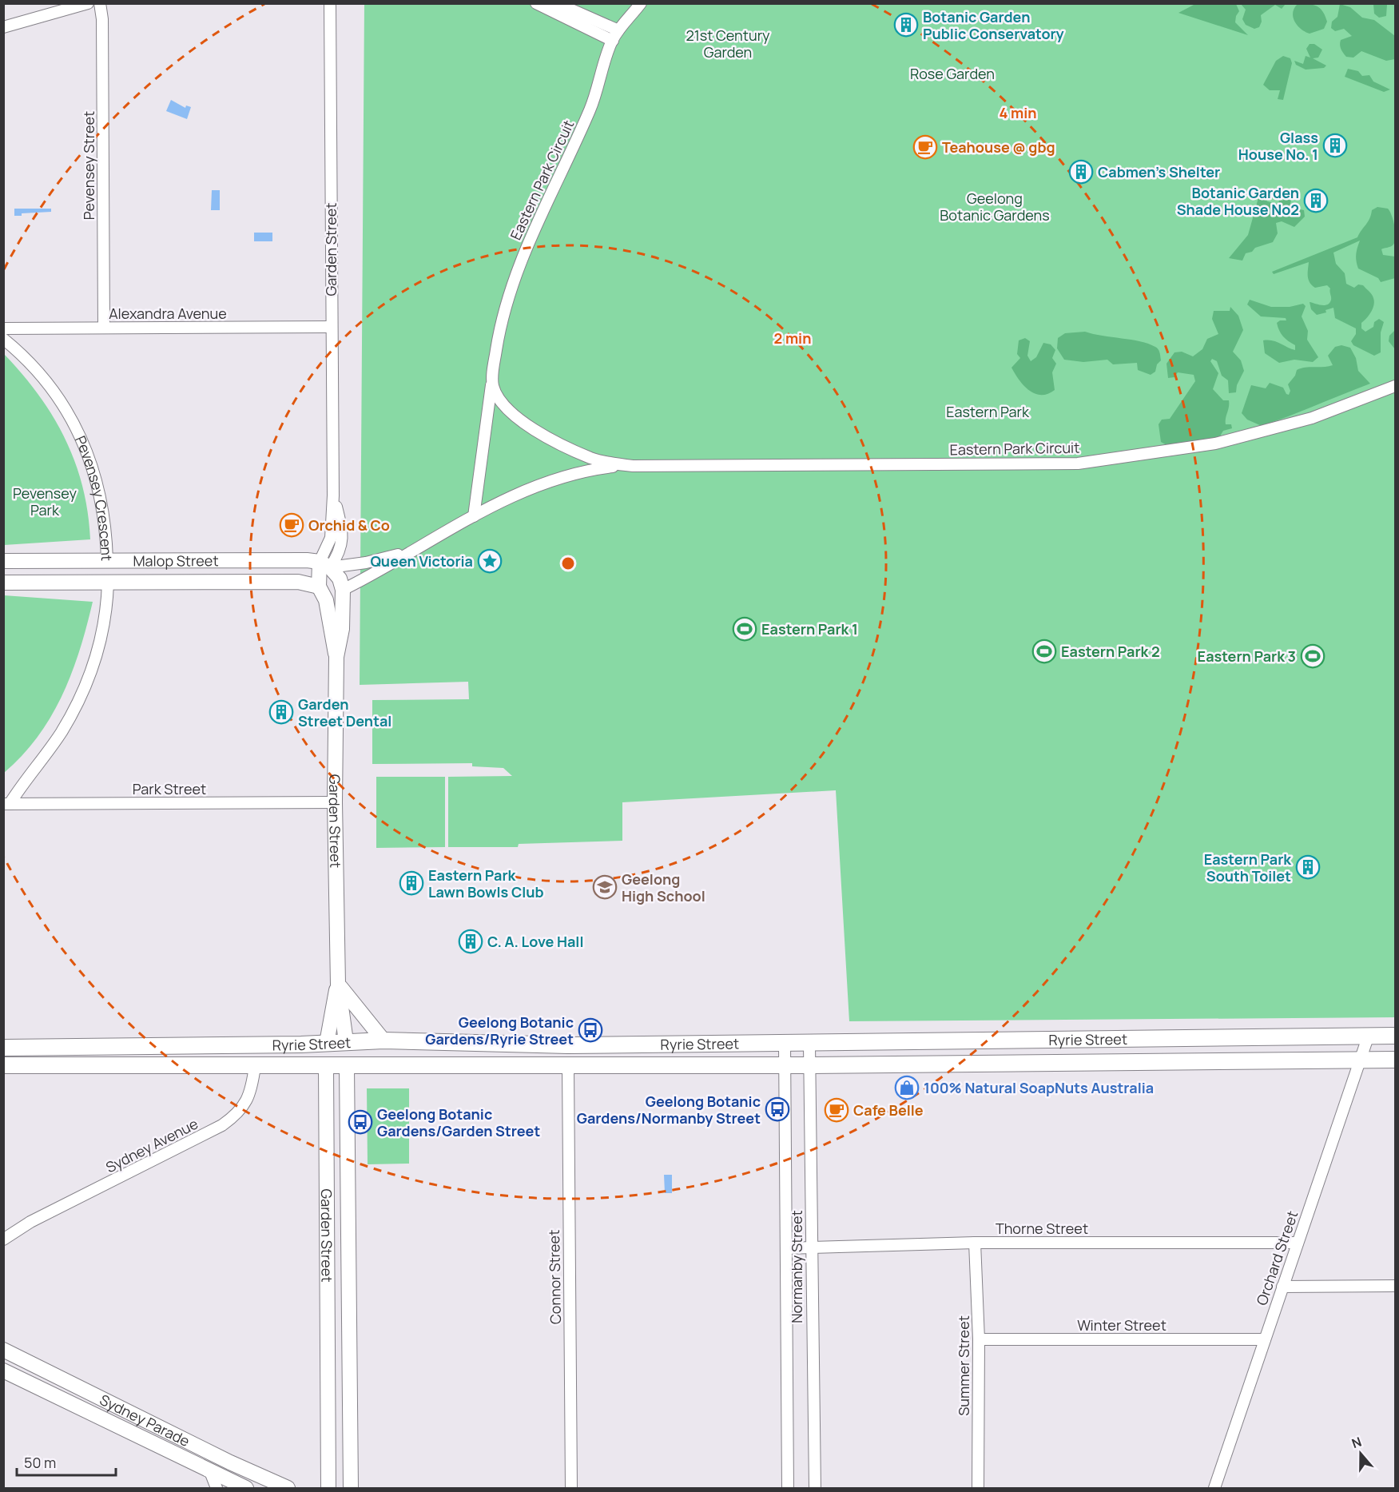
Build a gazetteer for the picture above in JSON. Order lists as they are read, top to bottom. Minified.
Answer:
{"streets":{"main road":["Garden Street","Ryrie Street"],"street":["Pevensey Street","Eastern Park Circuit","Alexandra Avenue","Pevensey Crescent","Malop Street","Park Street","Sydney Avenue","Thorne Street","Orchard Street","Normanby Street","Connor Street","Winter Street","Summer Street","Sydney Parade"]},"crossings":[["Pevensey Street","Alexandra Avenue"],["Eastern Park Circuit","Garden Street"],["Eastern Park Circuit","Malop Street"],["Garden Street","Alexandra Avenue"],["Garden Street","Malop Street"],["Garden Street","Park Street"],["Garden Street","Ryrie Street"],["Pevensey Crescent","Malop Street"],["Pevensey Crescent","Park Street"],["Ryrie Street","Sydney Avenue"],["Ryrie Street","Orchard Street"],["Ryrie Street","Normanby Street"],["Ryrie Street","Connor Street"],["Thorne Street","Orchard Street"],["Thorne Street","Normanby Street"],["Thorne Street","Summer Street"],["Orchard Street","Winter Street"],["Winter Street","Summer Street"]],"parks":["21st Century Garden","Rose Garden","Geelong Botanic Gardens","Eastern Park","Pevensey Park"],"places":{"building":["Botanic Garden Public Conservatory","Glass House No. 1","Cabmen's Shelter","Botanic Garden Shade House No2","Garden Street Dental","Eastern Park South Toilet","Eastern Park Lawn Bowls Club","C. A. Love Hall"],"cafe":["Teahouse @ gbg","Orchid & Co","Cafe Belle"],"place":["Queen Victoria"],"sports":["Eastern Park 1","Eastern Park 2","Eastern Park 3"],"school or university":["Geelong High School"],"bus stop":["Geelong Botanic Gardens/Ryrie Street","Geelong Botanic Gardens/Normanby Street","Geelong Botanic Gardens/Garden Street"],"shop":["100% Natural SoapNuts Australia"]},"scale_bar":"50 m","north":"top","rings":["4 min","2 min"]}
